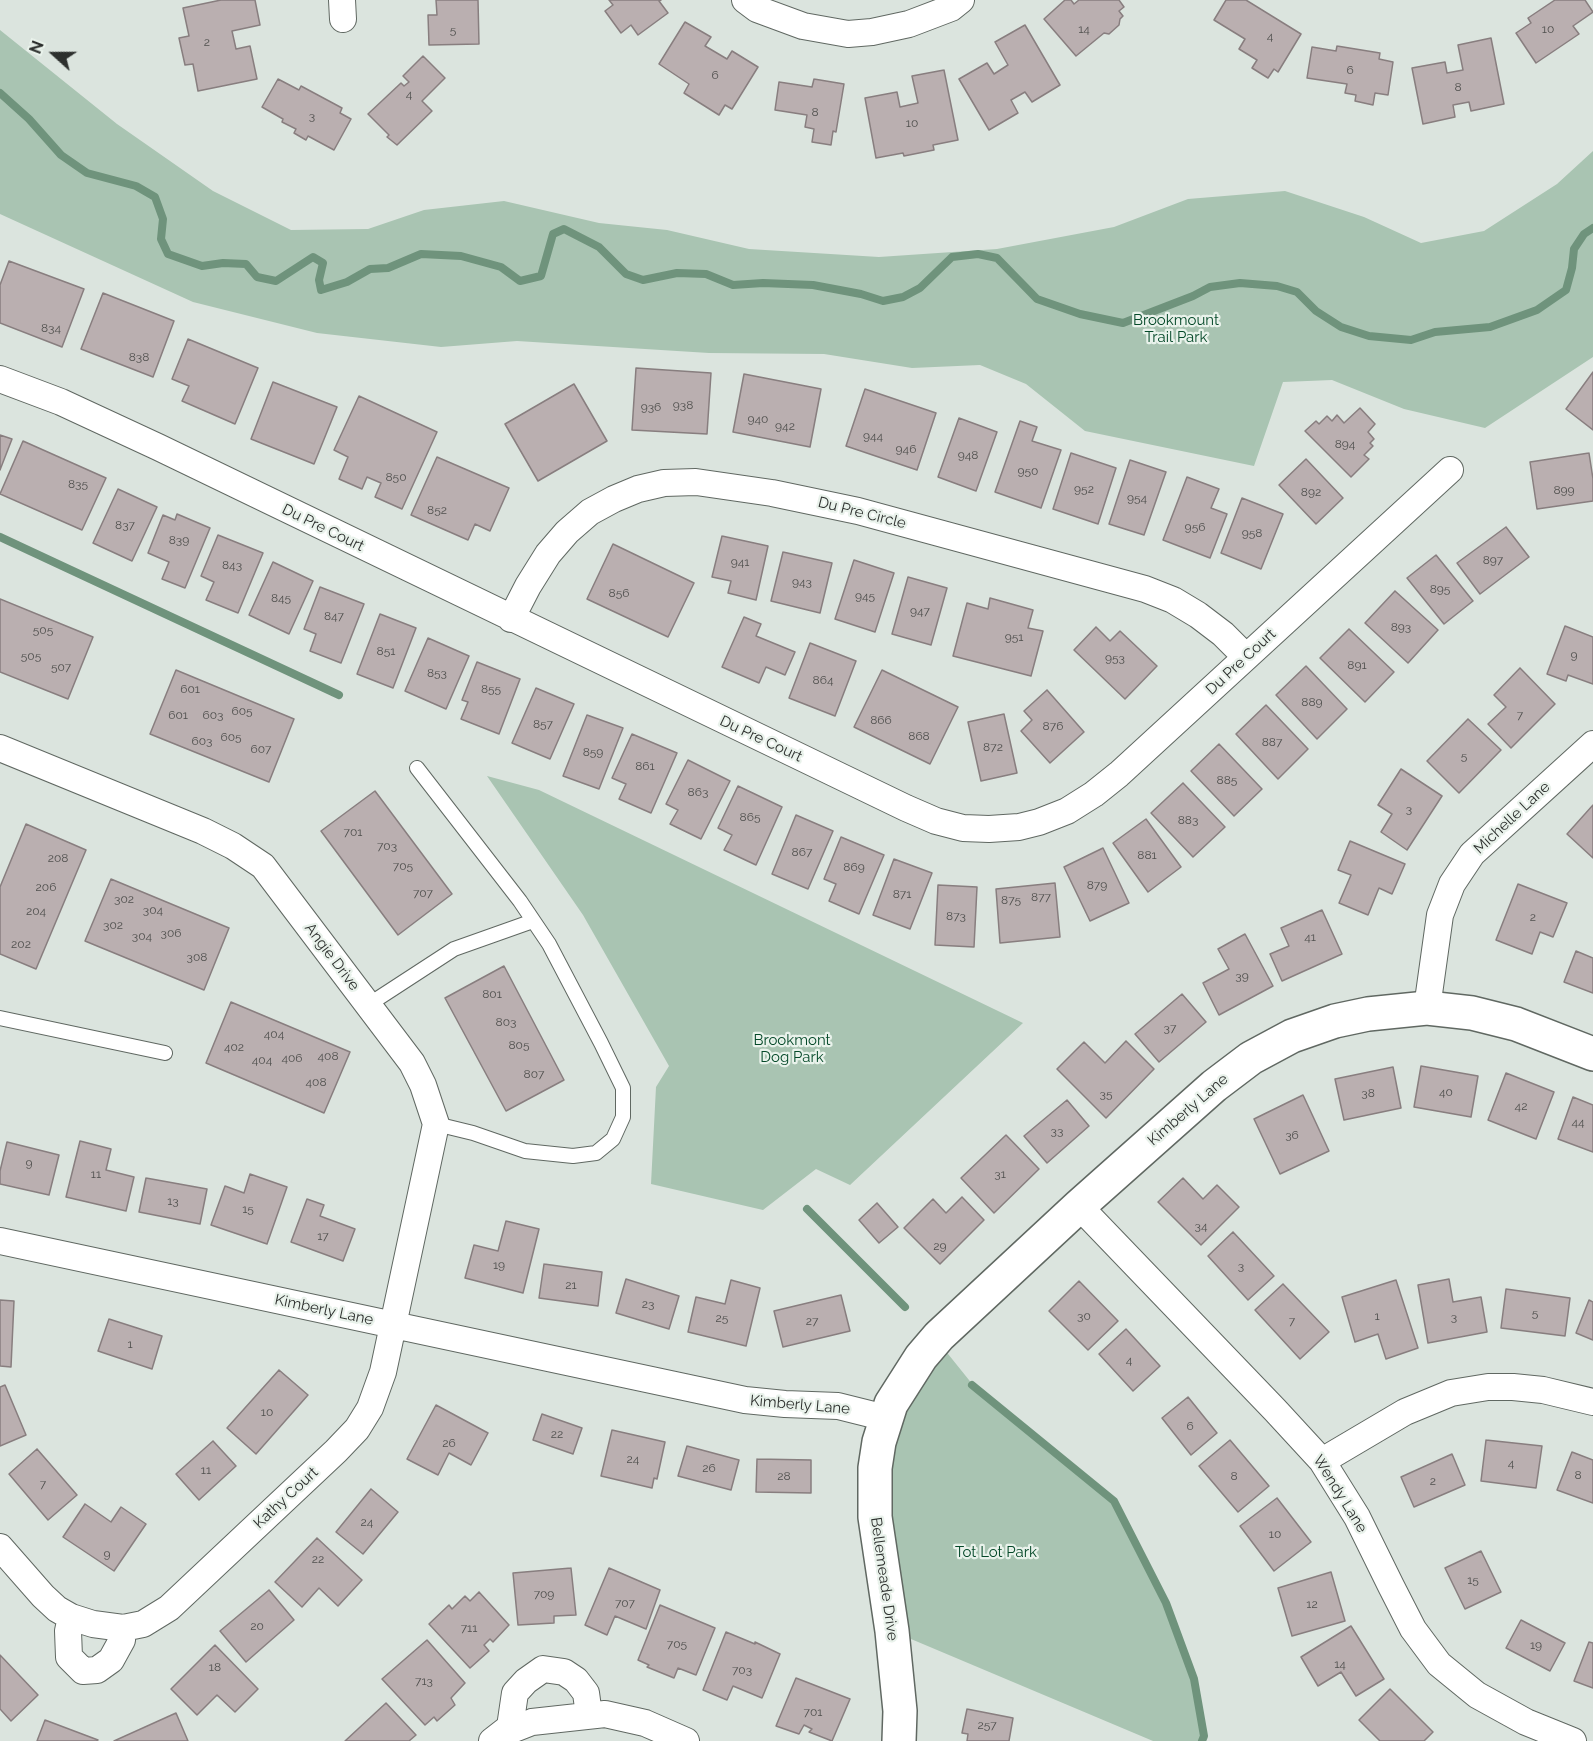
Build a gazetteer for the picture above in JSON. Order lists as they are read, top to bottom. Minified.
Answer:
{"streets":{"street":["Du Pre Circle","Du Pre Court","Michelle Lane","Angie Drive","Kimberly Lane","Wendy Lane","Kathy Court","Bellemeade Drive"]},"crossings":[["Du Pre Circle","Du Pre Court"],["Michelle Lane","Kimberly Lane"],["Kimberly Lane","Wendy Lane"],["Kimberly Lane","Kathy Court"],["Kimberly Lane","Bellemeade Drive"]],"parks":["Brookmount Trail Park","Brookmont Dog Park","Tot Lot Park"],"house_numbers":["14","10","5","4","2","6","6","8","4","8","3","10","834","838","938","936","940","942","944","894","946","948","950","850","835","952","899","892","954","852","837","956","958","839","897","941","843","943","895","856","945","845","947","847","893","505","951","851","9","505","953","891","507","853","864","601","855","889","605","601","603","7","866","857","876","868","605","603","887","872","607","859","5","861","885","863","3","865","883","701","703","867","881","208","705","869","879","206","707","871","877","302","875","304","204","873","2","302","306","304","41","202","308","39","801","803","37","404","805","402","408","406","404","807","408","40","38","35","42","44","33","36","9","11","31","13","15","34","17","29","19","3","21","23","5","30","1","3","25","27","7","1","4","10","6","22","26","24","4","26","11","8","28","8","2","7","24","10","9","22","15","709","707","12","20","711","705","19","14","18","703","713","701","257"],"north":"left"}
